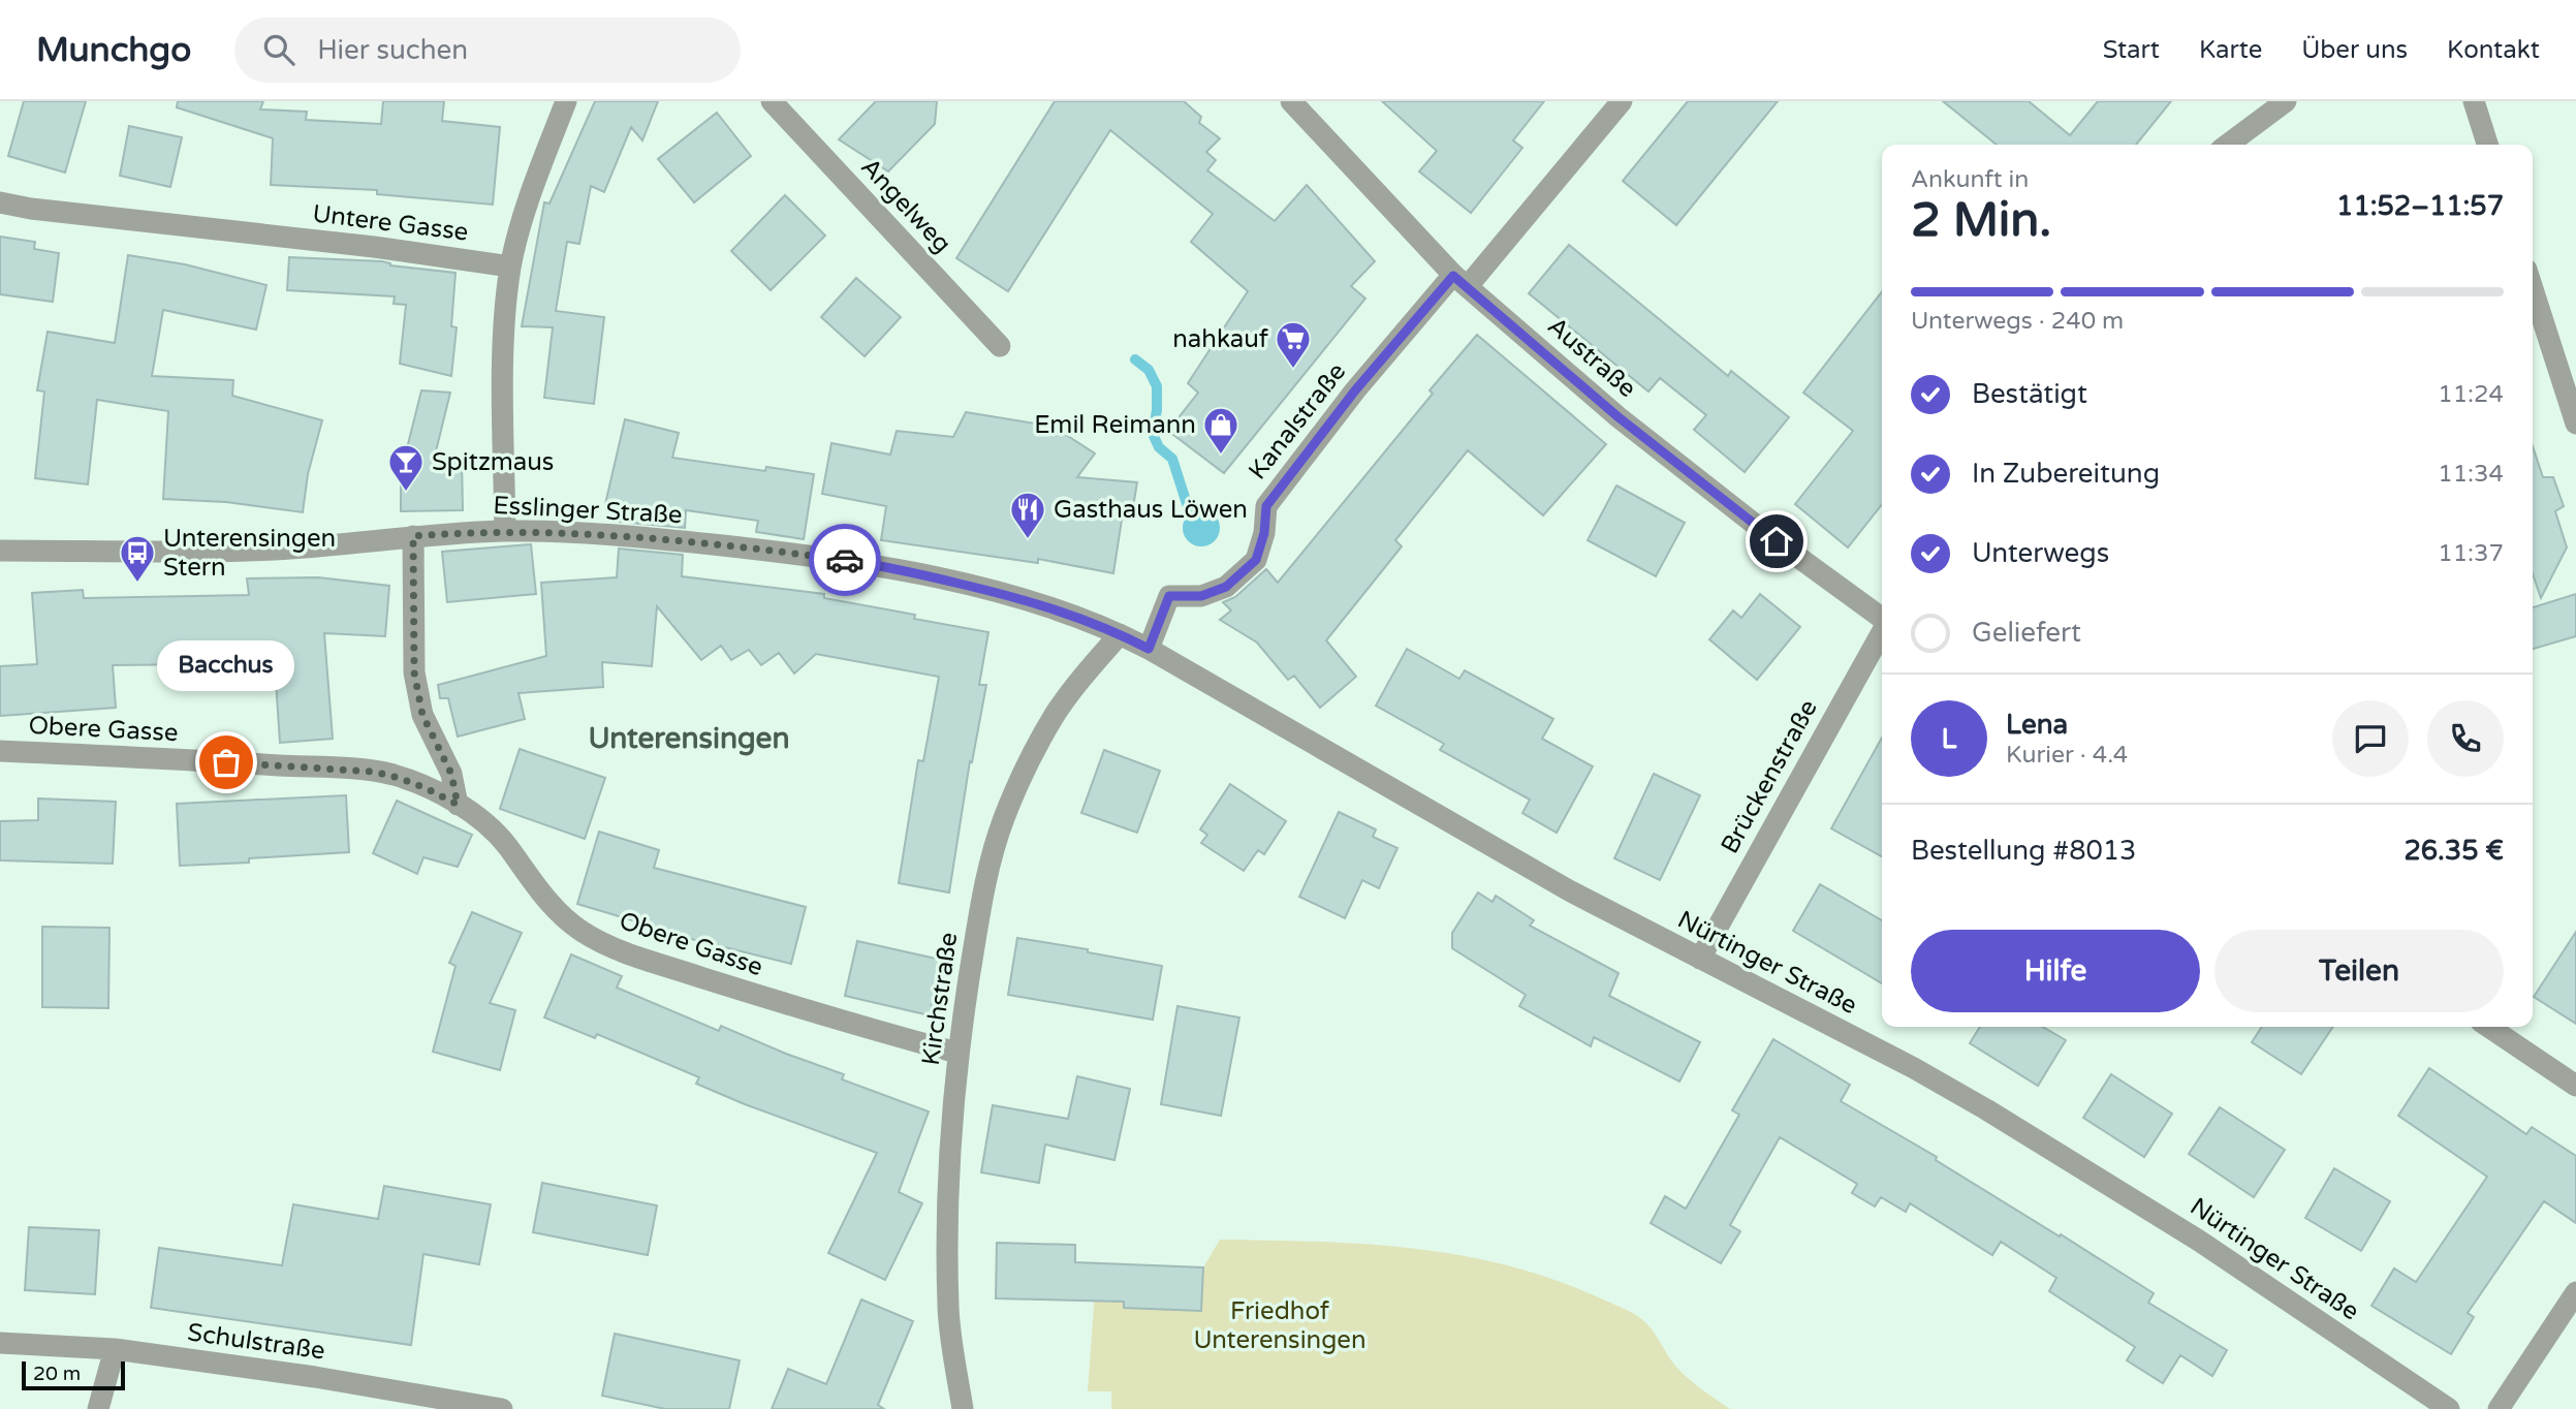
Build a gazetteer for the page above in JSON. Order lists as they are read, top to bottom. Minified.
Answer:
{"streets":{"street":["Angelweg","Untere Gasse","Austraße","Kanalstraße","Esslinger Straße","Obere Gasse","Brückenstraße","Nürtinger Straße","Kirchstraße","Schulstraße"]},"crossings":[["Austraße","Kanalstraße"],["Kanalstraße","Nürtinger Straße"],["Esslinger Straße","Nürtinger Straße"],["Esslinger Straße","Kirchstraße"],["Obere Gasse","Kirchstraße"],["Brückenstraße","Nürtinger Straße"],["Nürtinger Straße","Kirchstraße"]],"districts":["Unterensingen"],"parks":["Friedhof Unterensingen"],"places":{"supermarket":["nahkauf"],"shop":["Emil Reimann"],"bar":["Spitzmaus"],"restaurant":["Gasthaus Löwen"],"bus stop":["Unterensingen Stern"],"other":["Bacchus"]},"scale_bar":"20 m","page":{"header":"Munchgo","search":"Hier suchen","nav":["Start","Karte","Über uns","Kontakt"],"heading":["2 Min.","Ankunft in","11:52–11:57"],"panel":["Lena","Kurier · 4.4","Bestellung #8013","26.35 €"],"bar":"Unterwegs · 240 m","list":[["Bestätigt","11:24"],["In Zubereitung","11:34"],["Unterwegs","11:37"],"Geliefert"],"bubble":"Bacchus","round":"L","buttons":["Hilfe","Teilen"],"scale":"20 m"}}
